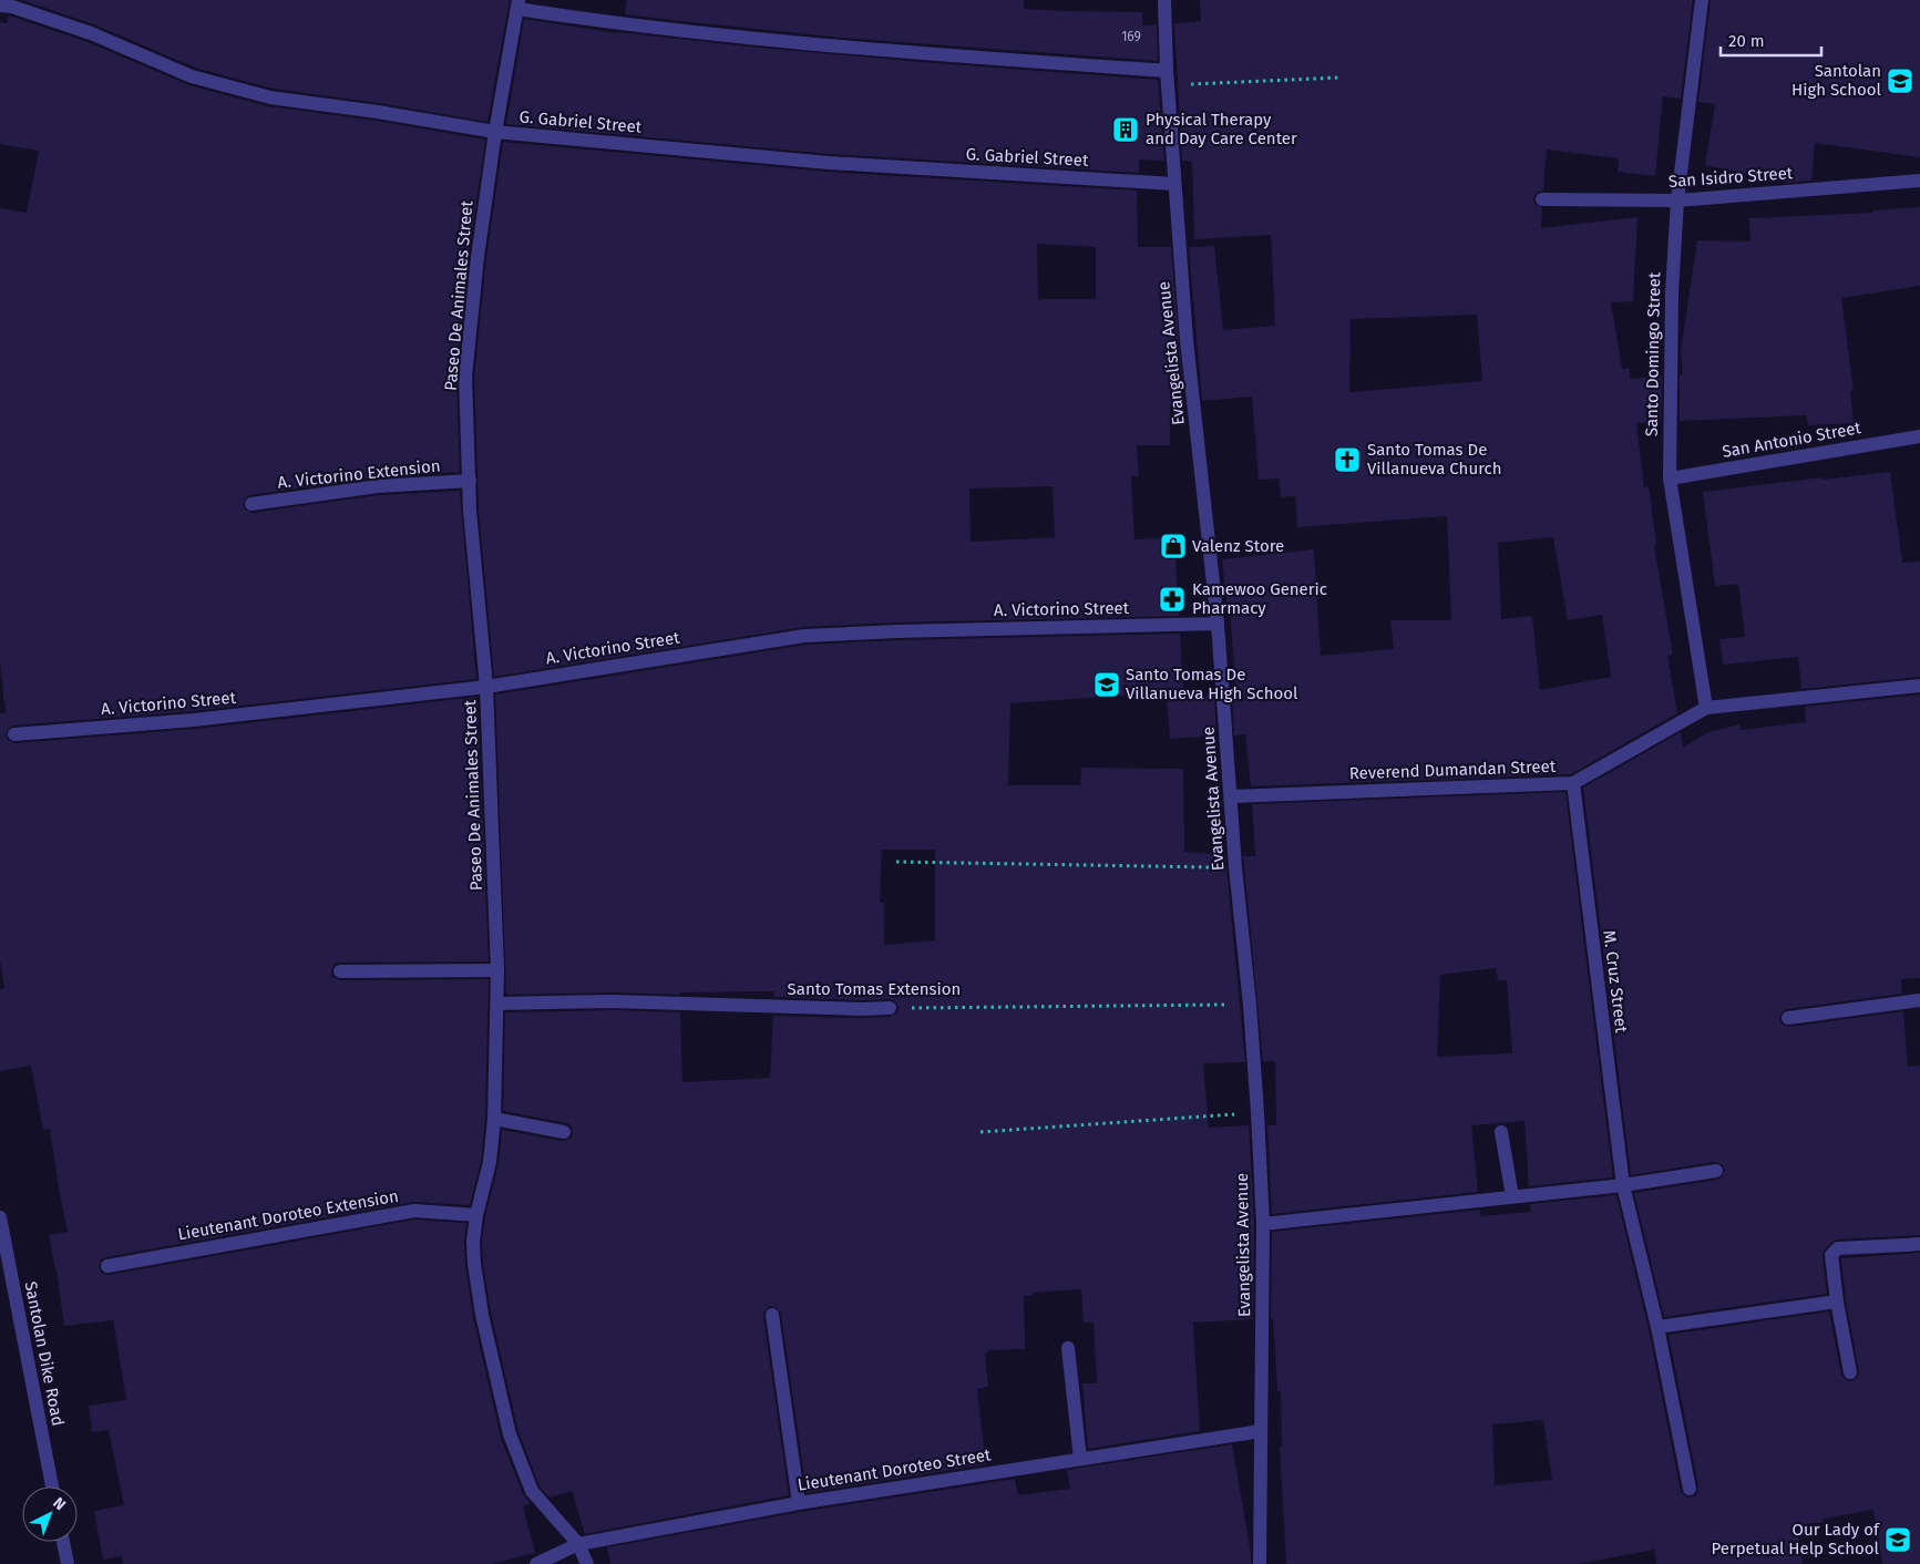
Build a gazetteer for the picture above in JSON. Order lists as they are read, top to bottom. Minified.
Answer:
{"streets":{"street":["G. Gabriel Street","San Isidro Street","Paseo De Animales Street","Evangelista Avenue","Santo Domingo Street","San Antonio Street","A. Victorino Extension","A. Victorino Street","Reverend Dumandan Street","M. Cruz Street","Santo Tomas Extension","Lieutenant Doroteo Extension","Santolan Dike Road","Lieutenant Doroteo Street"]},"crossings":[["G. Gabriel Street","Paseo De Animales Street"],["G. Gabriel Street","Evangelista Avenue"],["San Isidro Street","Santo Domingo Street"],["Paseo De Animales Street","A. Victorino Extension"],["Paseo De Animales Street","A. Victorino Street"],["Paseo De Animales Street","Santo Tomas Extension"],["Paseo De Animales Street","Lieutenant Doroteo Extension"],["Paseo De Animales Street","Lieutenant Doroteo Street"],["Evangelista Avenue","A. Victorino Street"],["Evangelista Avenue","Reverend Dumandan Street"],["Evangelista Avenue","Santo Tomas Extension"],["Evangelista Avenue","Lieutenant Doroteo Street"],["Santo Domingo Street","San Antonio Street"],["Santo Domingo Street","Reverend Dumandan Street"],["Reverend Dumandan Street","M. Cruz Street"]],"places":{"school or university":["Santolan High School","Santo Tomas De Villanueva High School","Our Lady of Perpetual Help School"],"building":["Physical Therapy and Day Care Center"],"church":["Santo Tomas De Villanueva Church"],"shop":["Valenz Store"],"pharmacy":["Kamewoo Generic Pharmacy"]},"house_numbers":["169"],"scale_bar":"20 m","north":"top right"}
